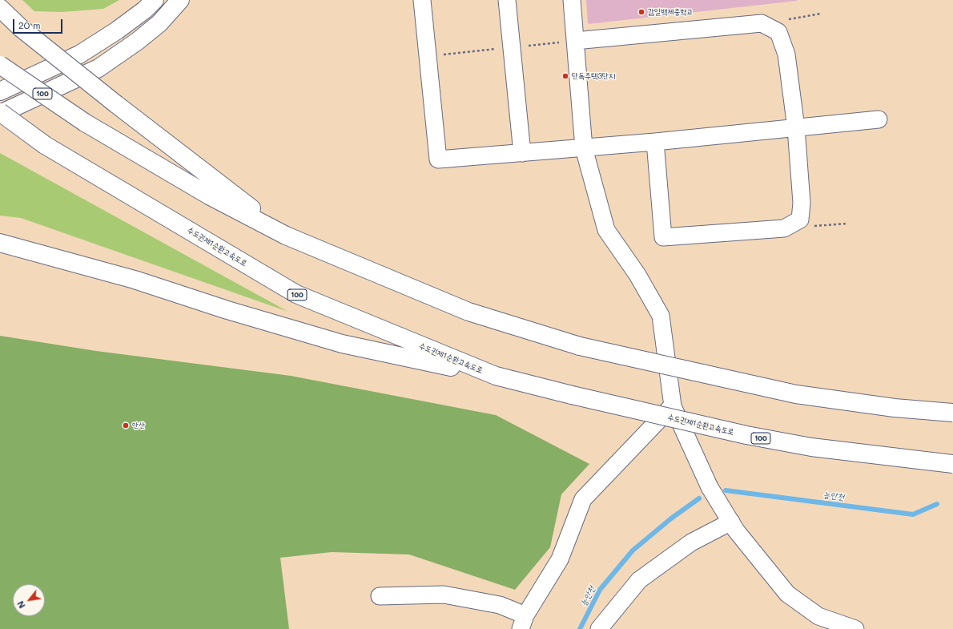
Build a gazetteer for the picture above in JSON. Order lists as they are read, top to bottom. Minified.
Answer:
{"streets":{"highway":["100","수도권제1순환고속도로"]},"water":["능안천"],"places":["감일백제중학교","단독주택3단지","안산"],"scale_bar":"20 m","north":"bottom left"}
